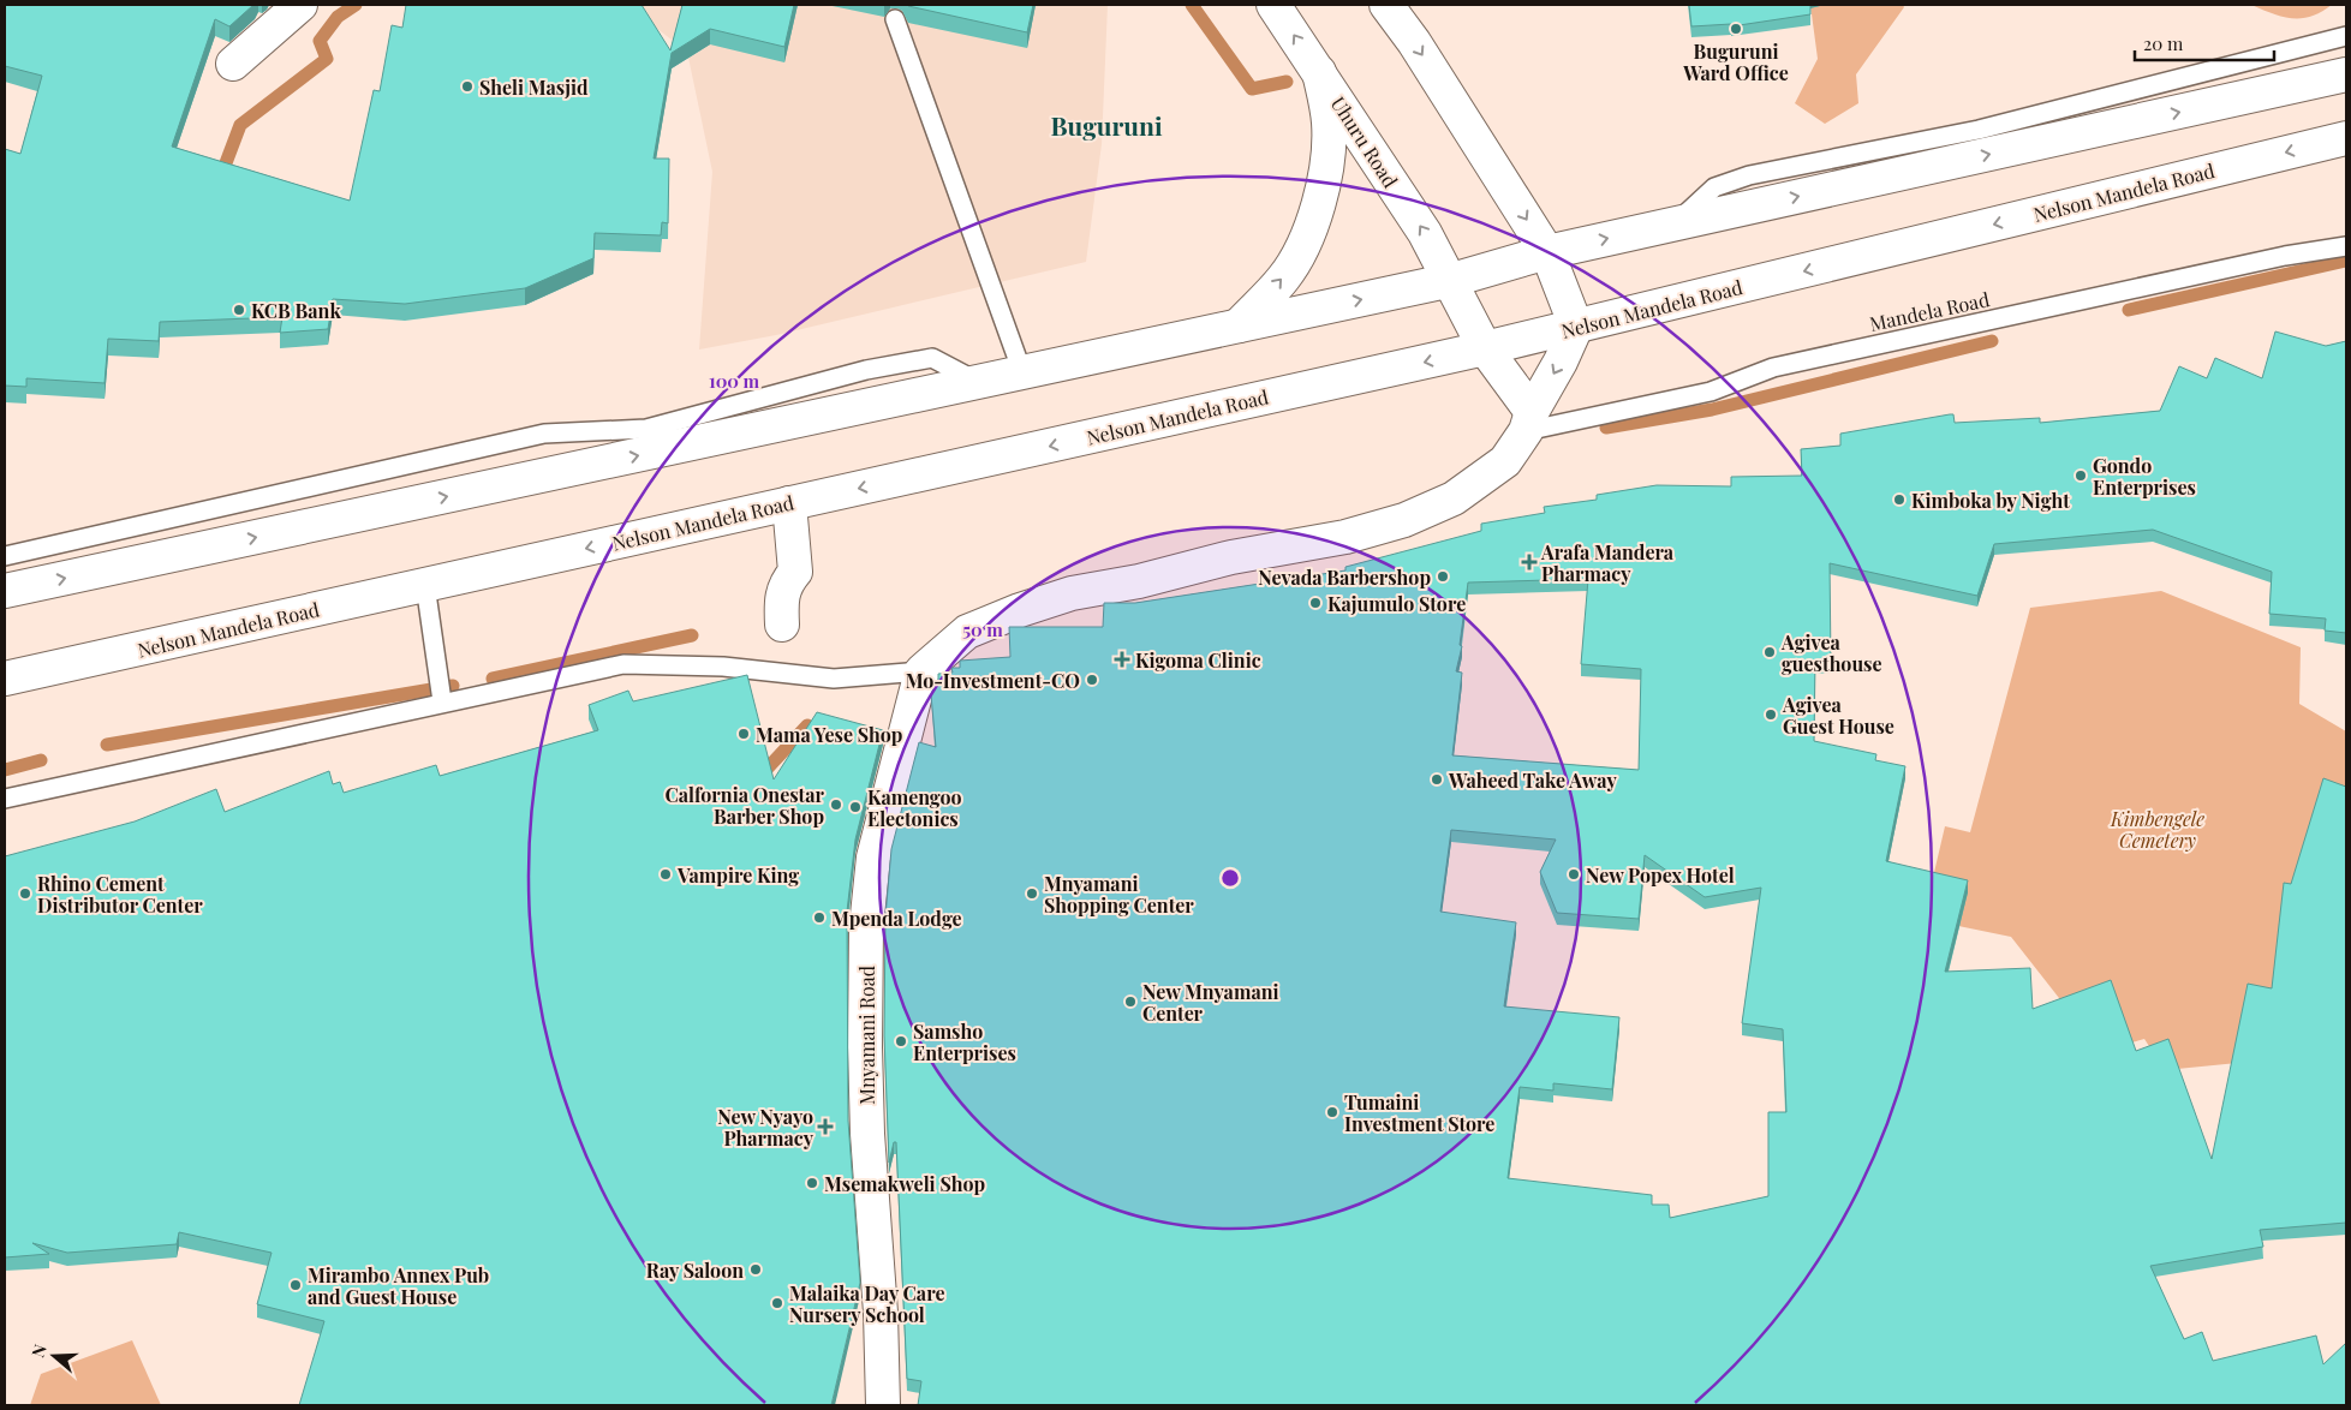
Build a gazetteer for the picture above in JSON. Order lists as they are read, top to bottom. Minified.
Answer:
{"streets":{"main road":["Uhuru Road","Nelson Mandela Road","Mnyamani Road"],"lane":["Mandela Road"]},"crossings":[["Uhuru Road","Nelson Mandela Road"],["Uhuru Road","Mandela Road"]],"districts":["Buguruni"],"parks":["Kimbengele Cemetery"],"places":{"other":["Buguruni Ward Office","Sheli Masjid","KCB Bank","Gondo Enterprises","Kimboka by Night","Nevada Barbershop","Kajumulo Store","Agivea guesthouse","Mo-Investment-CO","Agivea Guest House","Mama Yese Shop","Waheed Take Away","Calfornia Onestar Barber Shop","Kamengoo Electonics","Vampire King","New Popex Hotel","Rhino Cement Distributor Center","Mnyamani Shopping Center","Mpenda Lodge","New Mnyamani Center","Samsho Enterprises","Tumaini Investment Store","Msemakweli Shop","Ray Saloon","Mirambo Annex Pub and Guest House","Malaika Day Care Nursery School"],"health":["Arafa Mandera Pharmacy","Kigoma Clinic","New Nyayo Pharmacy"]},"scale_bar":"20 m","north":"left","rings":["100 m","50 m"]}
